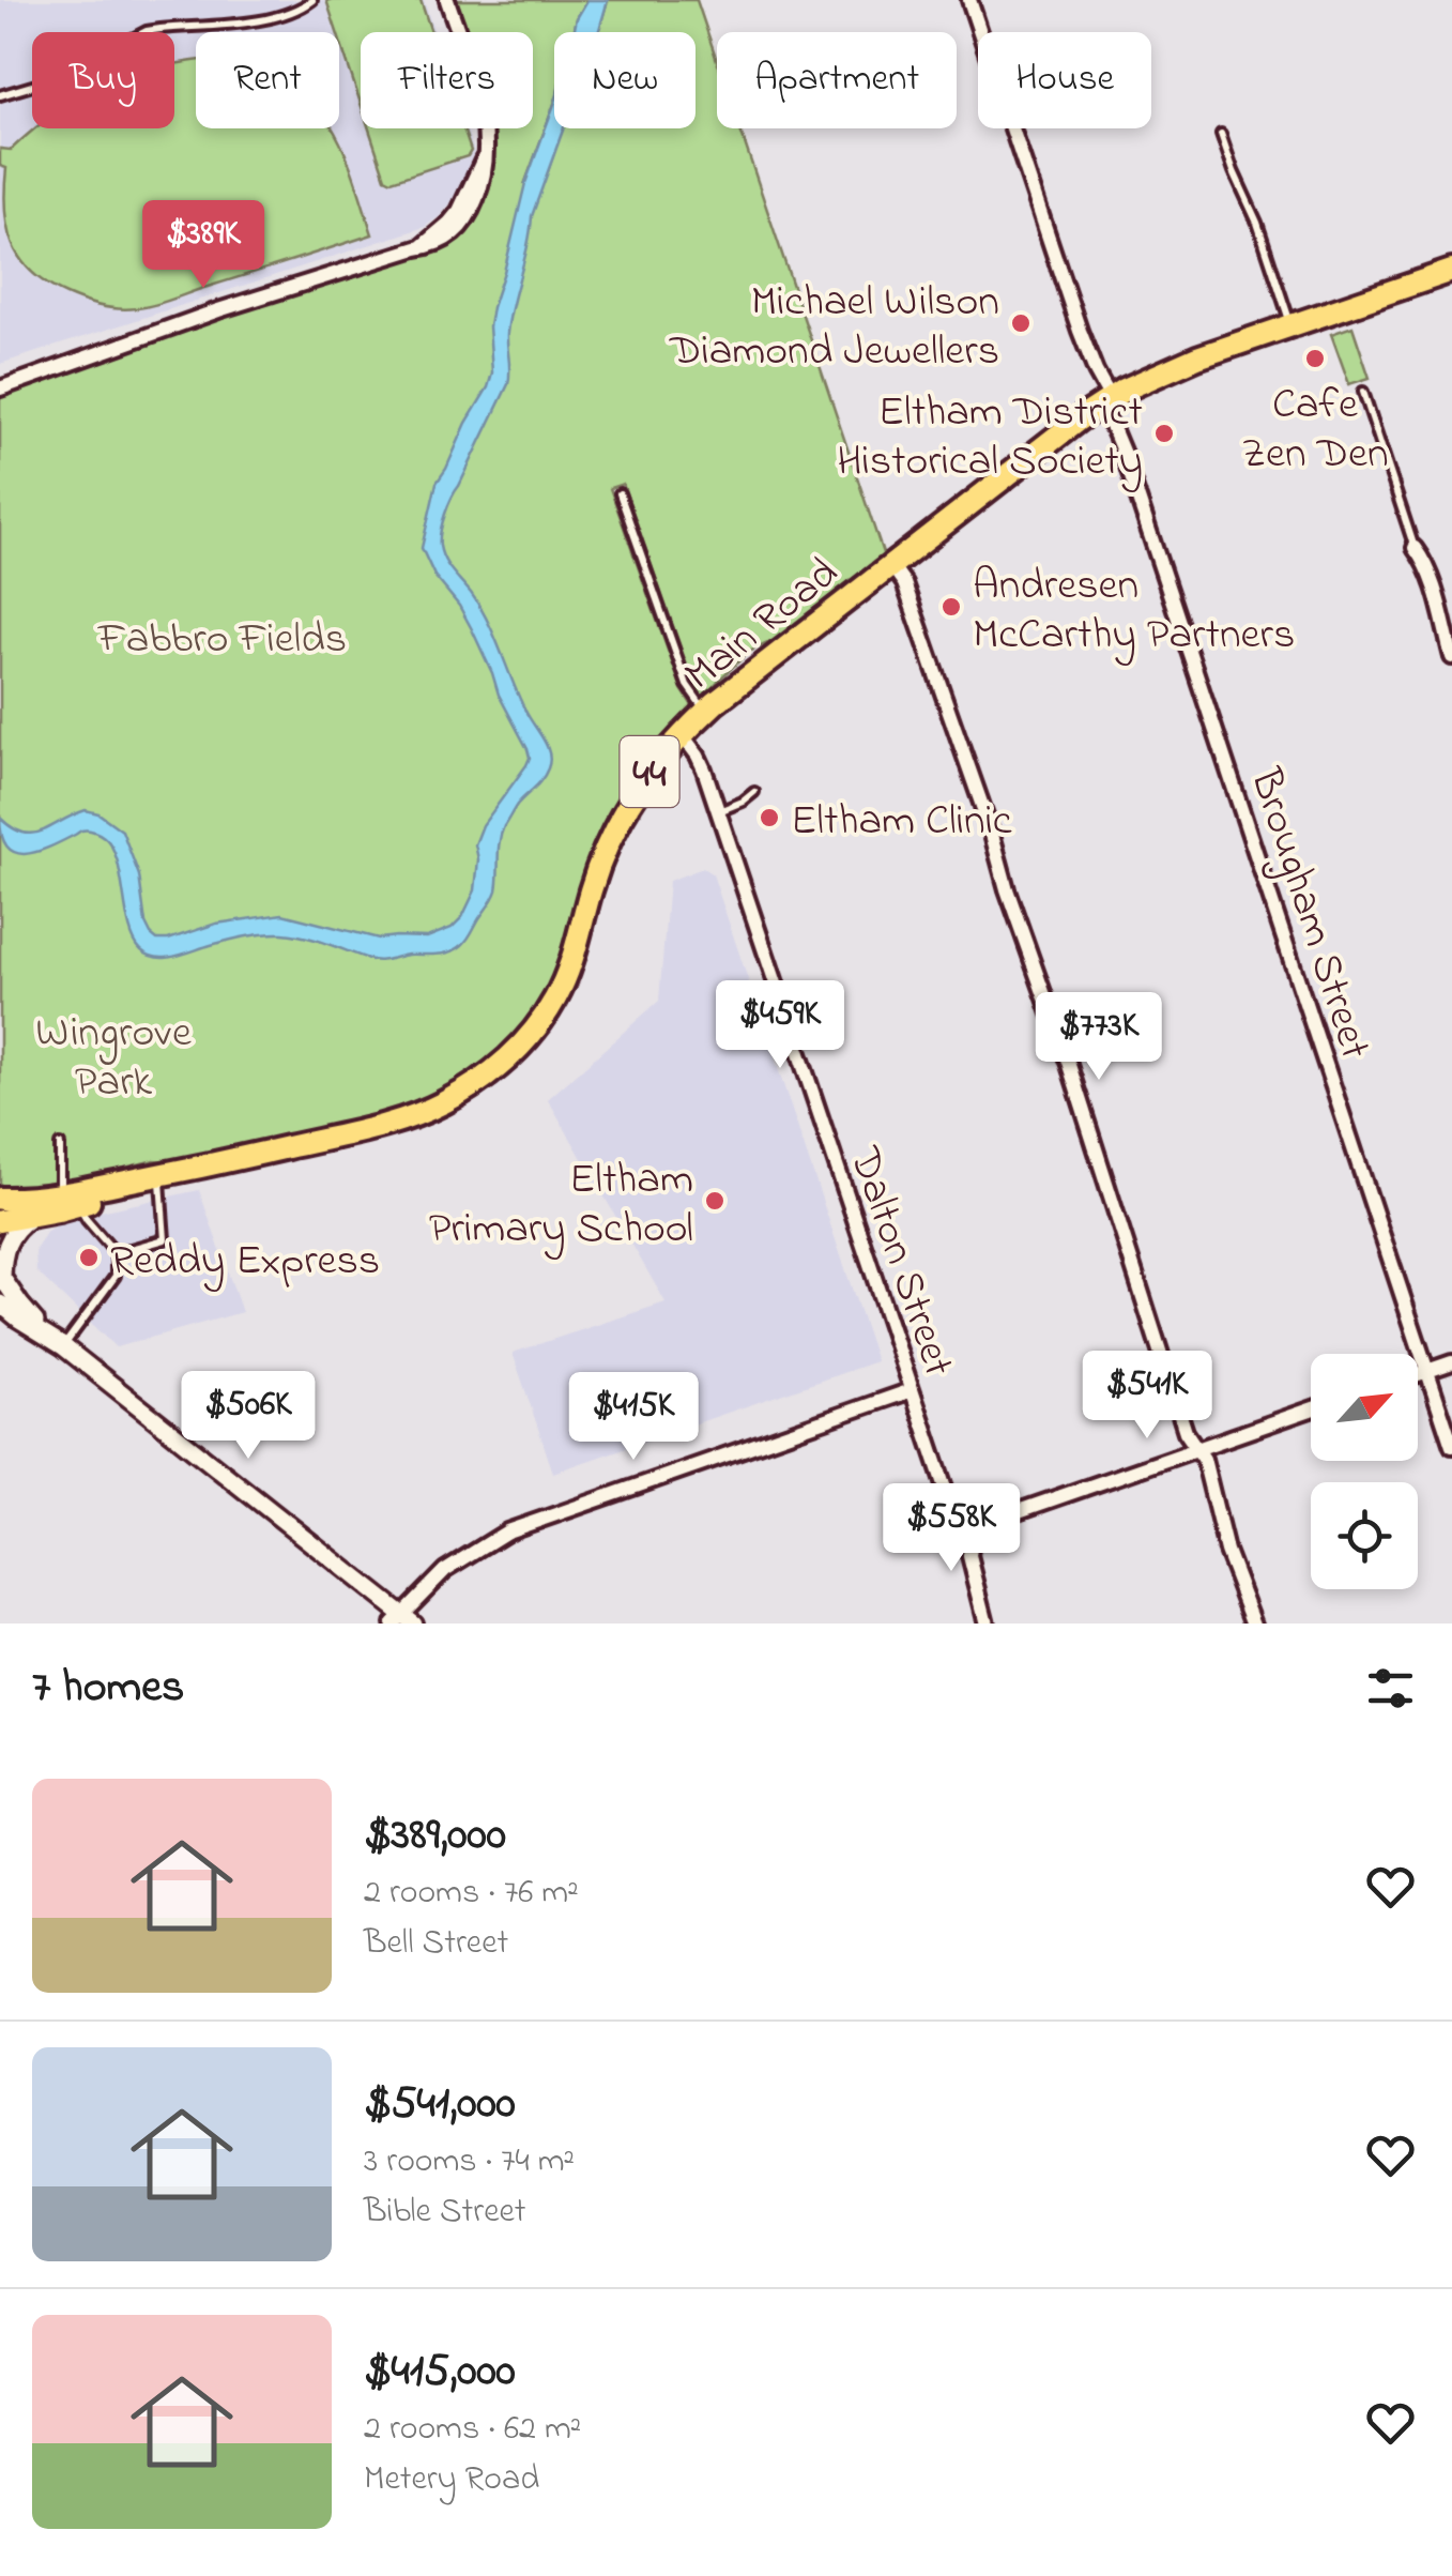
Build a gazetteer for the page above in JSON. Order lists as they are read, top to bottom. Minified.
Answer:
{"streets":{"main road":["Main Road","44"],"street":["Brougham Street","Dalton Street"]},"crossings":[["Main Road","Brougham Street"],["Main Road","Dalton Street"]],"parks":["Fabbro Fields","Wingrove Park"],"places":["Michael Wilson Diamond Jewellers","Cafe Zen Den","Eltham District Historical Society","Andresen McCarthy Partners","Eltham Clinic","Eltham Primary School","Reddy Express"],"north":"top right","page":{"chip":["Buy","Rent","Filters","New","Apartment","House"],"price":["$389K","$459K","$773K","$541K","$506K","$415K","$558K"],"heading":"7 homes","list":[{"name":"$389,000","note":"2 rooms · 76 m² · Bell Street"},{"name":"$541,000","note":"3 rooms · 74 m² · Bible Street"},{"name":"$415,000","note":"2 rooms · 62 m² · Metery Road"}]}}
